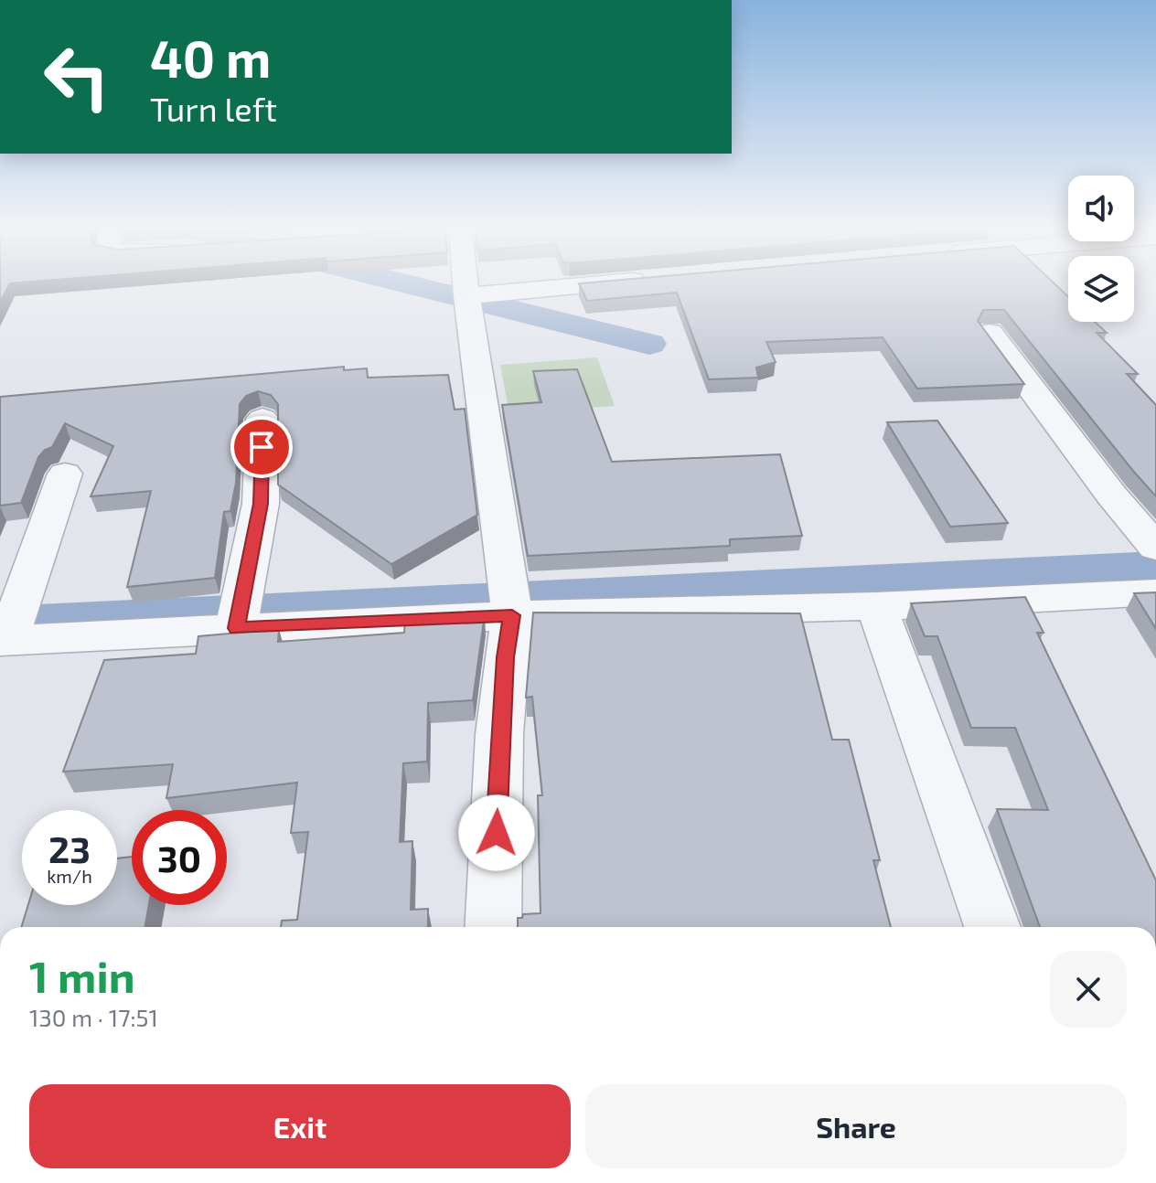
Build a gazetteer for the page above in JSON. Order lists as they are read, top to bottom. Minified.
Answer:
{"page":{"turn":["40 m","Turn left"],"speed":"23 km/h","limit":"30","heading":["1 min","130 m · 17:51"],"buttons":["Exit","Share"]}}
